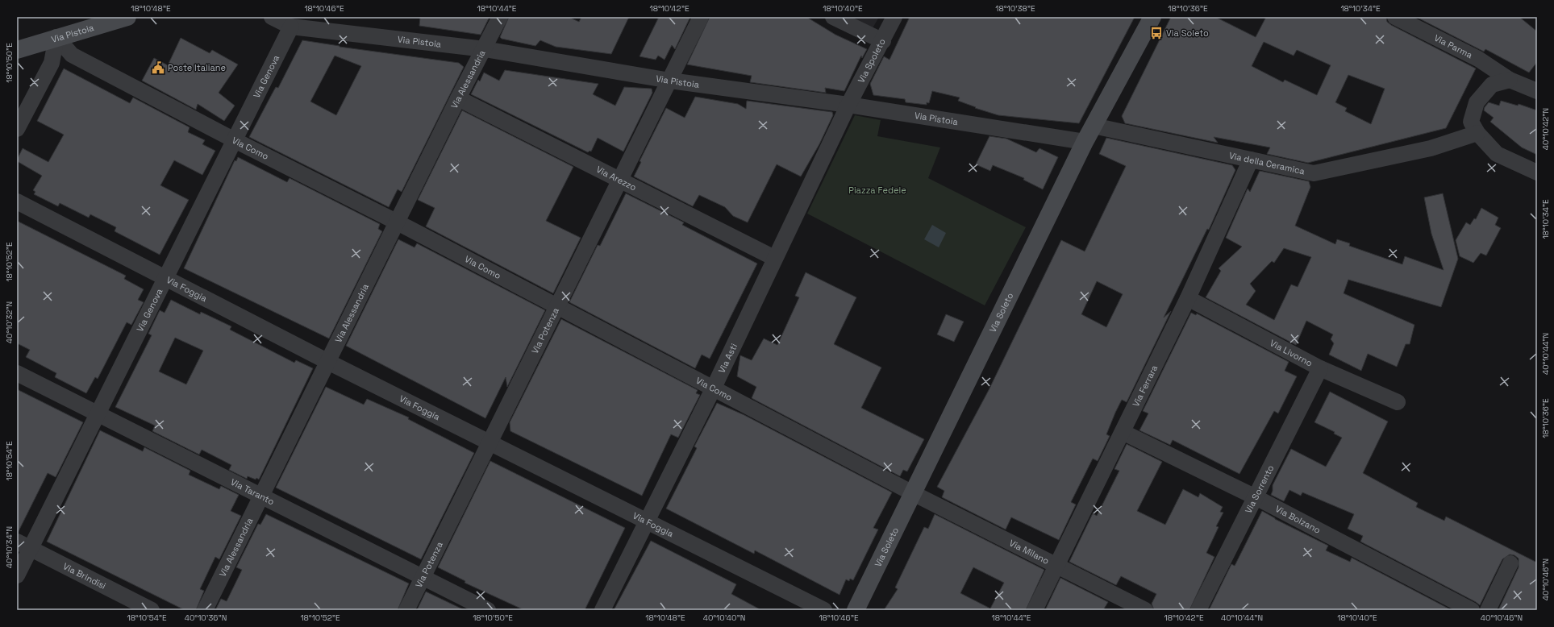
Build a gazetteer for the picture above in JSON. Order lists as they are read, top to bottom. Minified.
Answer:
{"streets":{"street":["Via Pistoia","Via Parma","Via Spoleto","Via Genova","Via Alessandria","Via Como","Via della Ceramica","Via Arezzo","Via Foggia","Via Soleto","Via Potenza","Via Livorno","Via Asti","Via Ferrara","Via Sorrento","Via Taranto","Via Bolzano","Via Milano","Via Brindisi"]},"crossings":[["Via Pistoia","Via Spoleto"],["Via Pistoia","Via Genova"],["Via Pistoia","Via Alessandria"],["Via Pistoia","Via Como"],["Via Pistoia","Via Soleto"],["Via Pistoia","Via Potenza"],["Via Pistoia","Via Asti"],["Via Spoleto","Via Asti"],["Via Genova","Via Como"],["Via Genova","Via Foggia"],["Via Genova","Via Taranto"],["Via Genova","Via Brindisi"],["Via Alessandria","Via Como"],["Via Alessandria","Via Arezzo"],["Via Alessandria","Via Foggia"],["Via Alessandria","Via Taranto"],["Via Como","Via Soleto"],["Via Como","Via Potenza"],["Via Como","Via Asti"],["Via Como","Via Milano"],["Via della Ceramica","Via Soleto"],["Via della Ceramica","Via Ferrara"],["Via Arezzo","Via Potenza"],["Via Arezzo","Via Asti"],["Via Foggia","Via Potenza"],["Via Foggia","Via Asti"],["Via Soleto","Via Milano"],["Via Potenza","Via Taranto"],["Via Livorno","Via Ferrara"],["Via Livorno","Via Sorrento"],["Via Ferrara","Via Bolzano"],["Via Ferrara","Via Milano"],["Via Sorrento","Via Bolzano"]],"parks":["Piazza Fedele"],"places":{"bus stop":["Via Soleto"],"public building":["Poste Italiane"]},"coordinates":["18°10'48\"E","18°10'46\"E","18°10'44\"E","18°10'42\"E","18°10'40\"E","18°10'38\"E","18°10'36\"E","18°10'34\"E","18°10'50\"E","40°10'42\"N","18°10'52\"E","40°10'32\"N","40°10'44\"N","18°10'54\"E","40°10'34\"N","40°10'46\"N","40°10'36\"N","40°10'40\"N"]}
